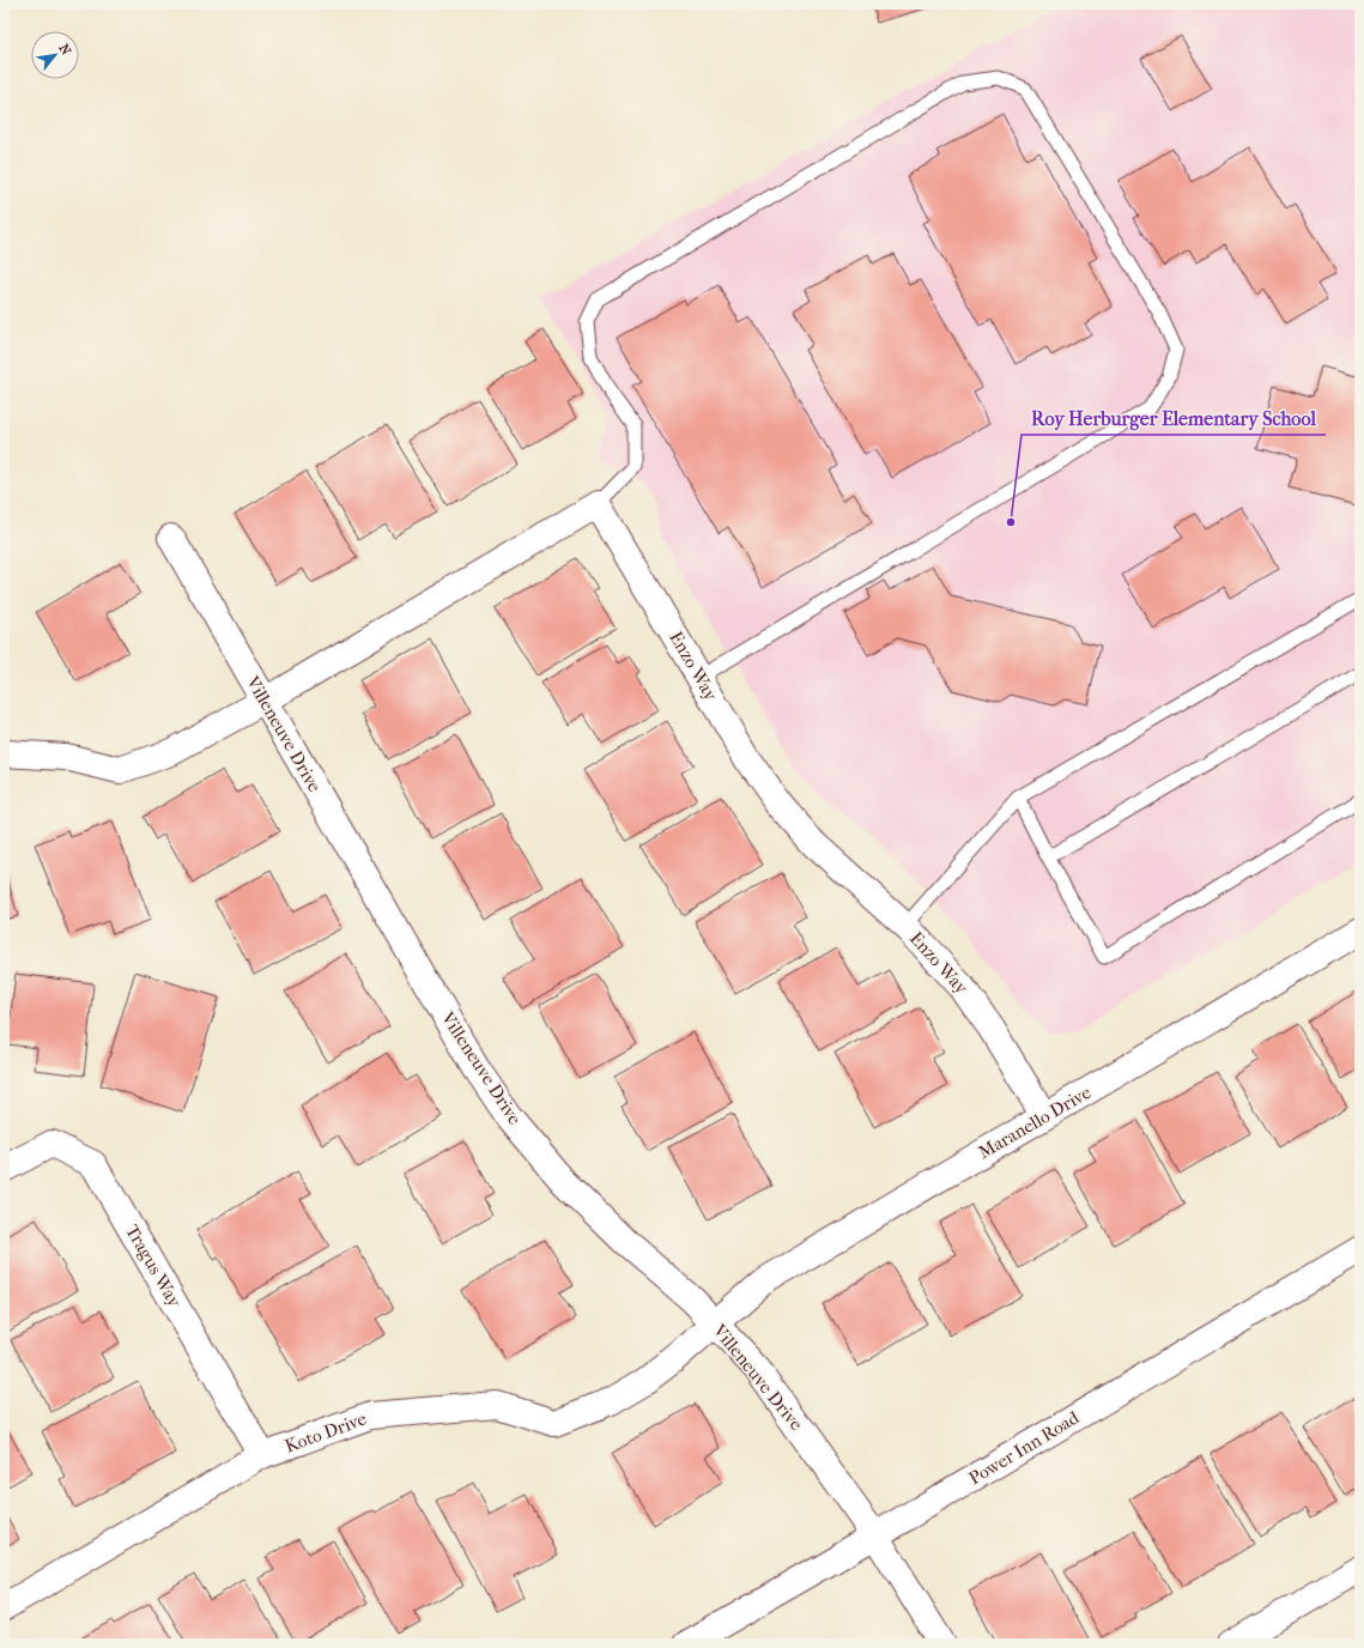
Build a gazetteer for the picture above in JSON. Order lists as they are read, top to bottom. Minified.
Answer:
{"streets":{"street":["Enzo Way","Villeneuve Drive","Maranello Drive","Tragus Way","Koto Drive","Power Inn Road"]},"crossings":[["Enzo Way","Maranello Drive"],["Villeneuve Drive","Maranello Drive"],["Villeneuve Drive","Koto Drive"],["Villeneuve Drive","Power Inn Road"],["Maranello Drive","Koto Drive"],["Tragus Way","Koto Drive"]],"places":["Roy Herburger Elementary School"],"north":"top right"}
